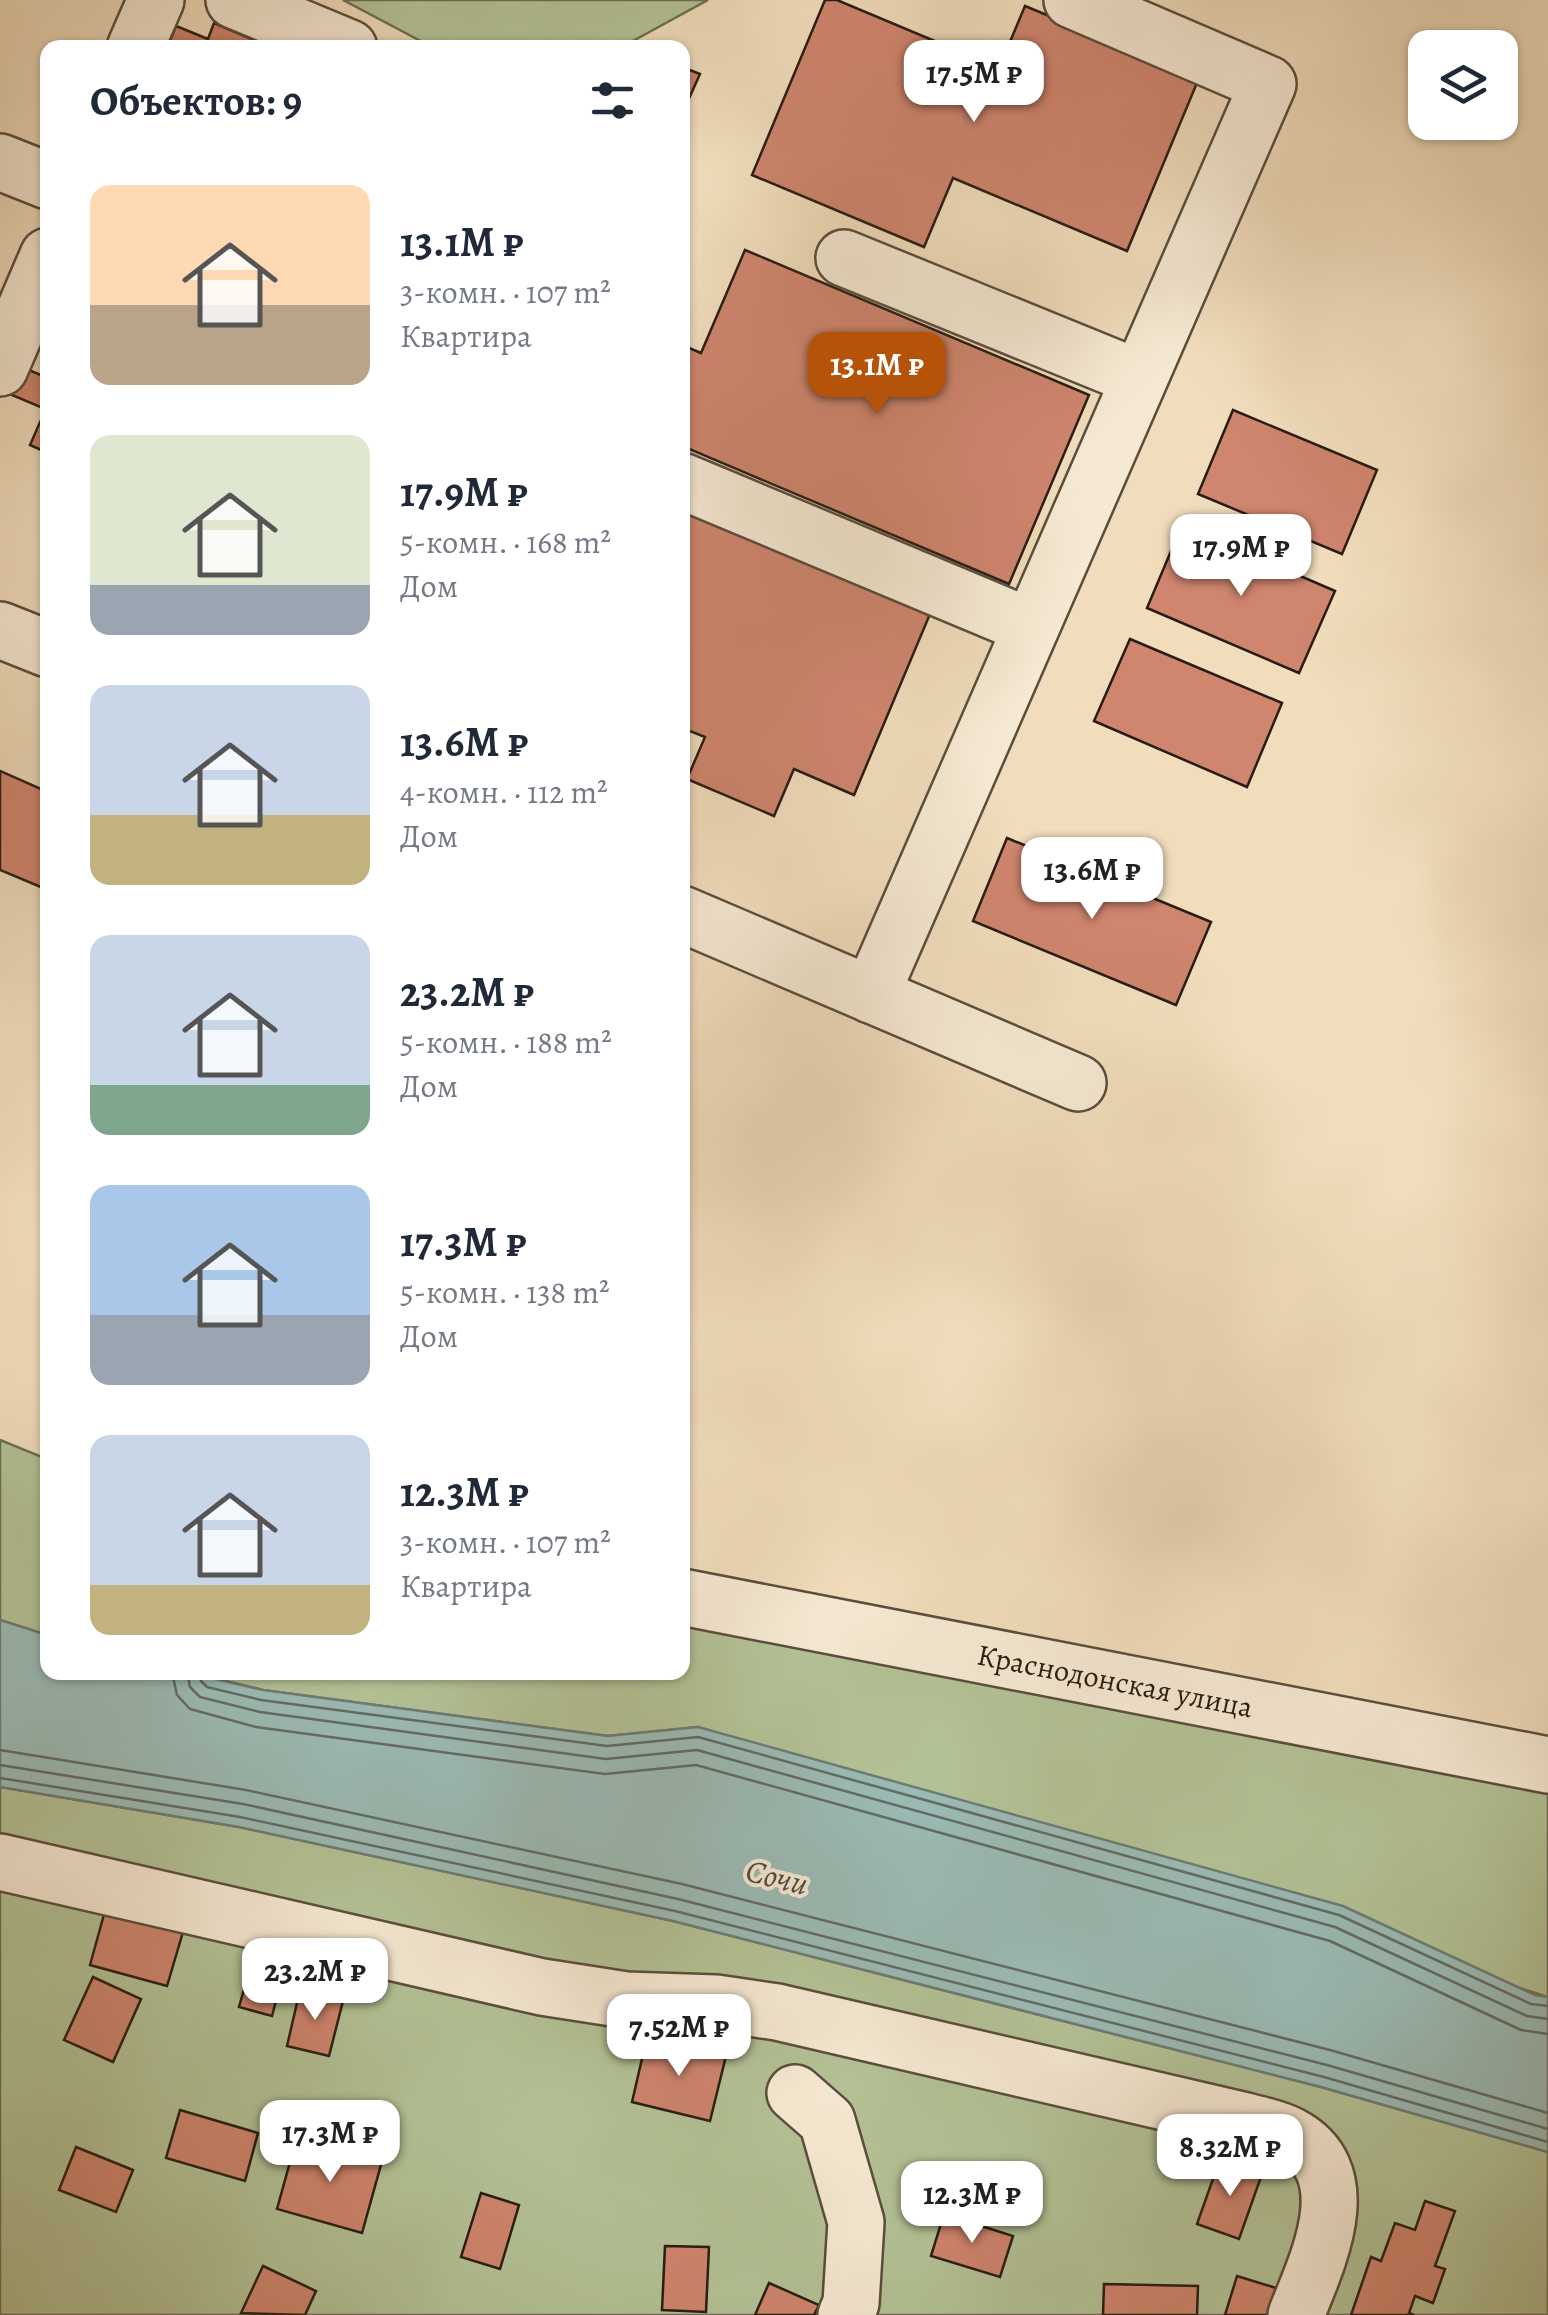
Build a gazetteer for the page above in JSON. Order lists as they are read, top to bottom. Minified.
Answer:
{"streets":{"street":["Краснодонская улица"]},"water":["Сочи"],"page":{"price":["17.5M ₽","13.1M ₽","17.9M ₽","13.6M ₽","23.2M ₽","7.52M ₽","17.3M ₽","8.32M ₽","12.3M ₽"],"heading":"Объектов: 9","list":[{"name":"13.1M ₽","note":"3-комн. · 107 m² · Квартира"},{"name":"17.9M ₽","note":"5-комн. · 168 m² · Дом"},{"name":"13.6M ₽","note":"4-комн. · 112 m² · Дом"},{"name":"23.2M ₽","note":"5-комн. · 188 m² · Дом"},{"name":"17.3M ₽","note":"5-комн. · 138 m² · Дом"},{"name":"12.3M ₽","note":"3-комн. · 107 m² · Квартира"}]}}
